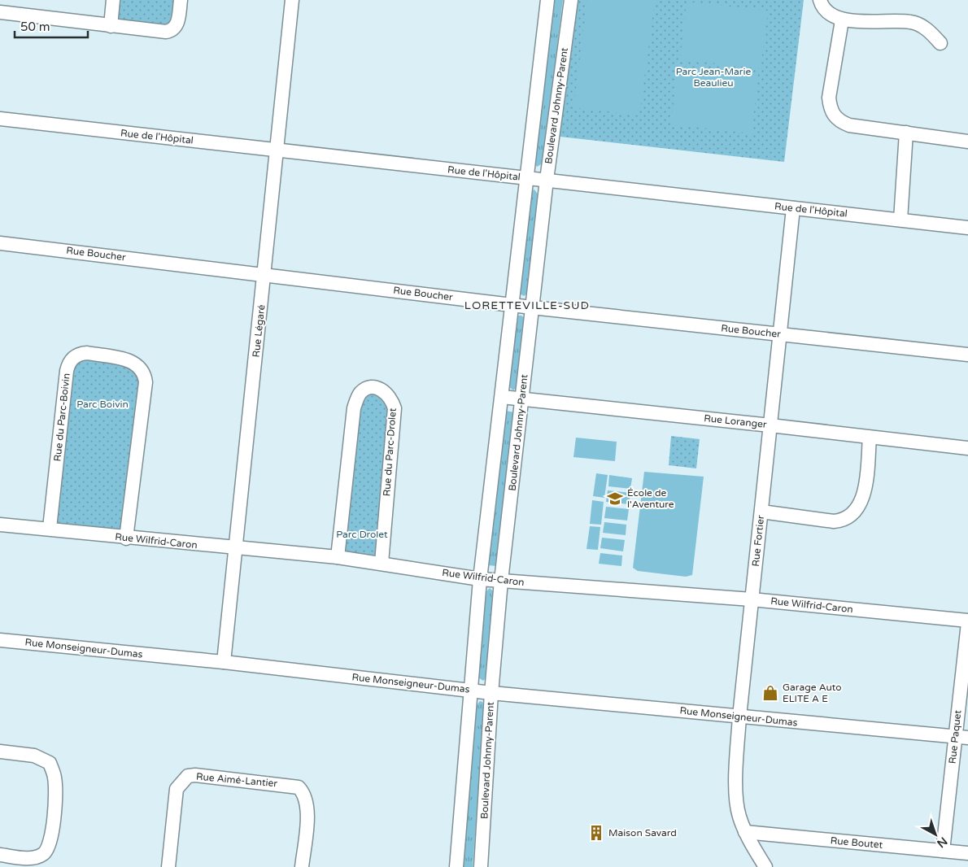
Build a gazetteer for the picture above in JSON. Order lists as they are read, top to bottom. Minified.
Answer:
{"streets":{"street":["Boulevard Johnny-Parent","Rue de l'Hôpital","Rue Boucher","Rue Légaré","Rue du Parc-Boivin","Rue Loranger","Rue du Parc-Drolet","Rue Wilfrid-Caron","Rue Fortier","Rue Monseigneur-Dumas","Rue Paquet","Rue Aimé-Lantier","Rue Boutet"]},"crossings":[["Boulevard Johnny-Parent","Rue de l'Hôpital"],["Boulevard Johnny-Parent","Rue Boucher"],["Boulevard Johnny-Parent","Rue Loranger"],["Boulevard Johnny-Parent","Rue Wilfrid-Caron"],["Boulevard Johnny-Parent","Rue Monseigneur-Dumas"],["Rue de l'Hôpital","Rue Légaré"],["Rue de l'Hôpital","Rue Fortier"],["Rue Boucher","Rue Légaré"],["Rue Boucher","Rue Fortier"],["Rue Légaré","Rue Wilfrid-Caron"],["Rue Légaré","Rue Monseigneur-Dumas"],["Rue du Parc-Boivin","Rue Wilfrid-Caron"],["Rue Loranger","Rue Fortier"],["Rue du Parc-Drolet","Rue Wilfrid-Caron"],["Rue Wilfrid-Caron","Rue Fortier"],["Rue Wilfrid-Caron","Rue Paquet"],["Rue Fortier","Rue Monseigneur-Dumas"],["Rue Fortier","Rue Boutet"],["Rue Monseigneur-Dumas","Rue Paquet"],["Rue Paquet","Rue Boutet"]],"districts":["LORETTEVILLE-SUD"],"parks":["Parc Jean-Marie Beaulieu","Parc Boivin","Parc Drolet"],"places":{"school or university":["École de l'Aventure"],"shop":["Garage Auto ELITE A E"],"building":["Maison Savard"]},"scale_bar":"50 m","north":"bottom right"}
